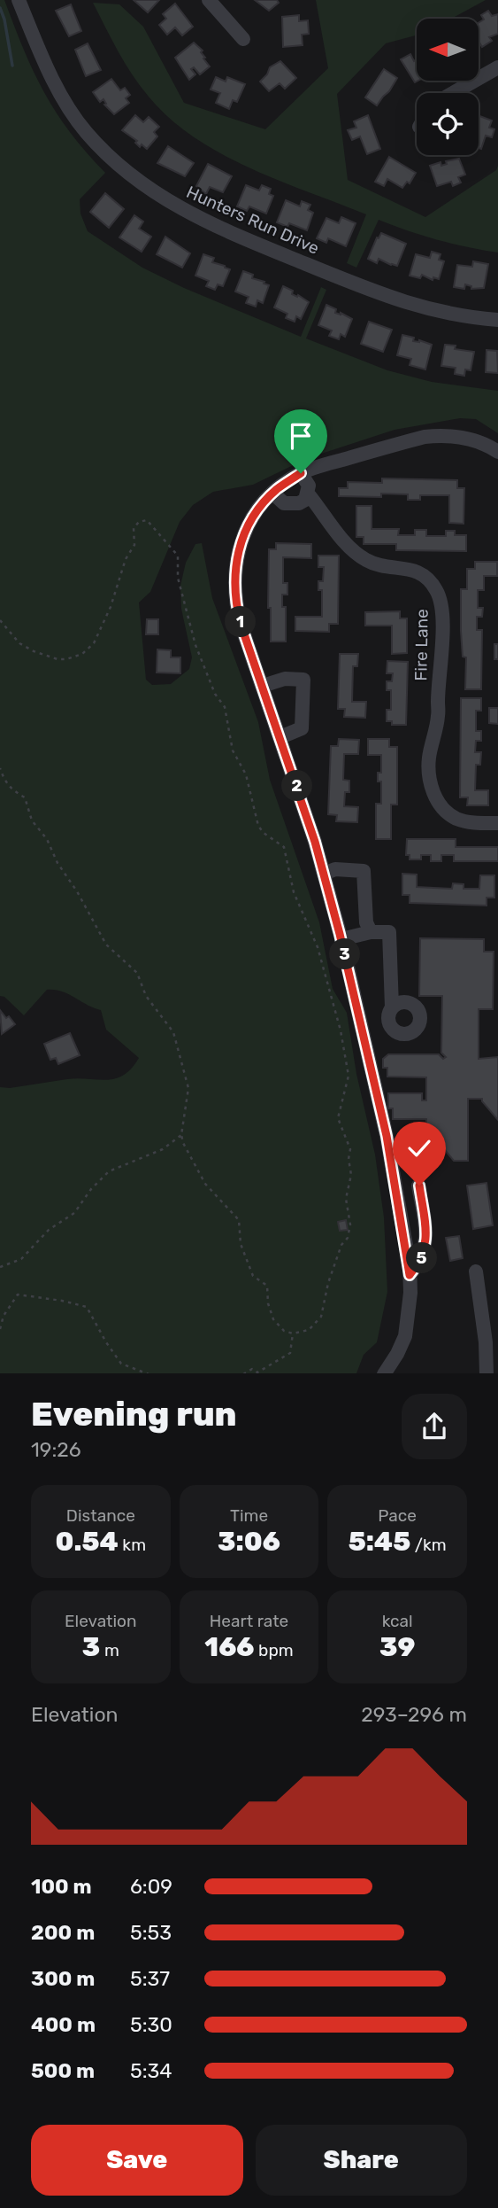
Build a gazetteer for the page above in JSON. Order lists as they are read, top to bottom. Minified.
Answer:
{"streets":{"street":["Hunters Run Drive","Fire Lane"]},"north":"left","page":{"pins":["1","2","3","5"],"heading":["Evening run","19:26"],"stats":[["Distance","0.54 km"],["Time","3:06"],["Pace","5:45 /km"],["Elevation","3 m"],["Heart rate","166 bpm"],["kcal","39"]],"chart":["Elevation","293–296 m"],"list":[{"name":"100 m","note":"6:09"},{"name":"200 m","note":"5:53"},{"name":"300 m","note":"5:37"},{"name":"400 m","note":"5:30"},{"name":"500 m","note":"5:34"}],"buttons":["Save","Share"]}}
